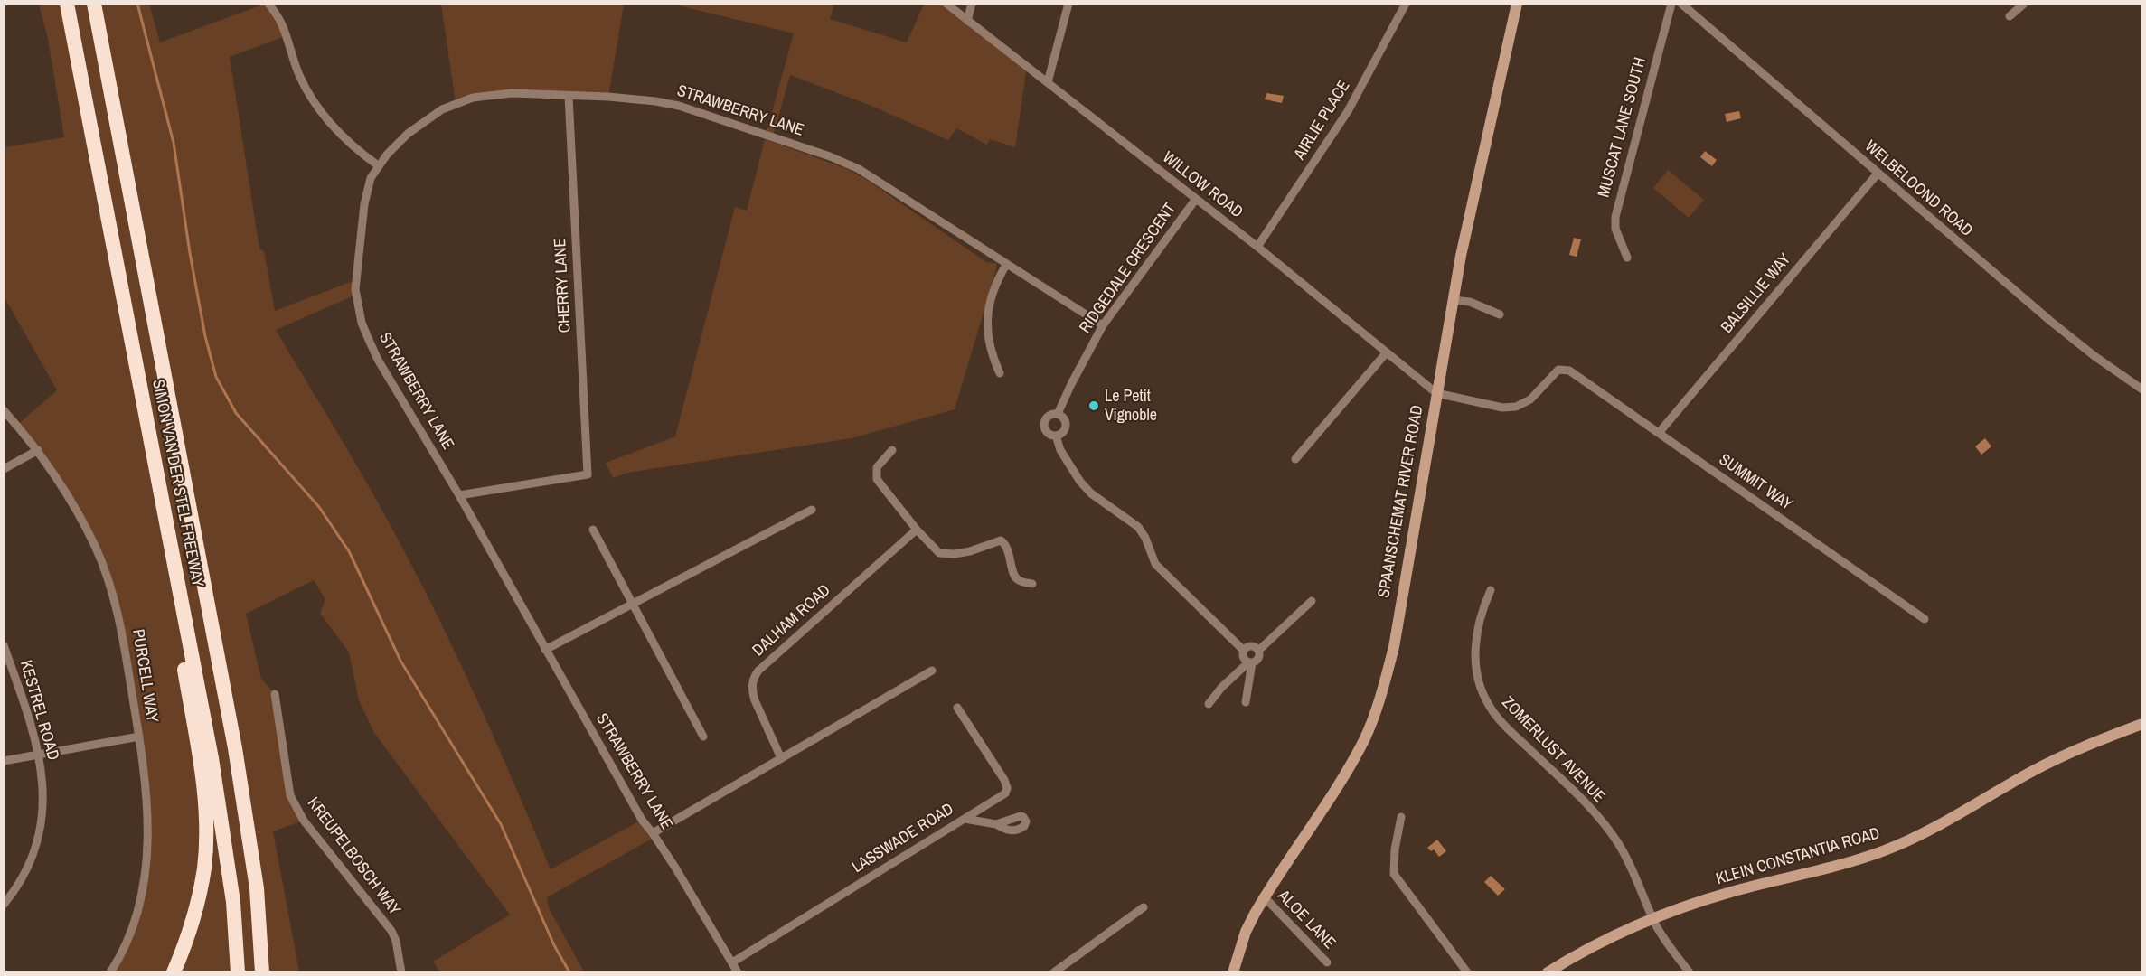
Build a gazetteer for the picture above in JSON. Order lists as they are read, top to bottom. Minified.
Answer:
{"streets":{"highway":["SIMON VAN DER STEL FREEWAY"],"main road":["SPAANSCHEMAT RIVER ROAD","KLEIN CONSTANTIA ROAD"],"street":["STRAWBERRY LANE","AIRLIE PLACE","MUSCAT LANE SOUTH","WILLOW ROAD","WELBELOOND ROAD","RIDGEDALE CRESCENT","CHERRY LANE","BALSILLIE WAY","SUMMIT WAY","DALHAM ROAD","PURCELL WAY","KESTREL ROAD","ZOMERLUST AVENUE","LASSWADE ROAD","KREUPELBOSCH WAY","ALOE LANE"]},"crossings":[["STRAWBERRY LANE","RIDGEDALE CRESCENT"],["STRAWBERRY LANE","CHERRY LANE"],["STRAWBERRY LANE","LASSWADE ROAD"],["AIRLIE PLACE","WILLOW ROAD"],["WILLOW ROAD","RIDGEDALE CRESCENT"],["WILLOW ROAD","SUMMIT WAY"],["WILLOW ROAD","SPAANSCHEMAT RIVER ROAD"],["WELBELOOND ROAD","BALSILLIE WAY"],["BALSILLIE WAY","SUMMIT WAY"],["SUMMIT WAY","SPAANSCHEMAT RIVER ROAD"],["SPAANSCHEMAT RIVER ROAD","ALOE LANE"],["ZOMERLUST AVENUE","KLEIN CONSTANTIA ROAD"]],"places":["Le Petit Vignoble"]}
